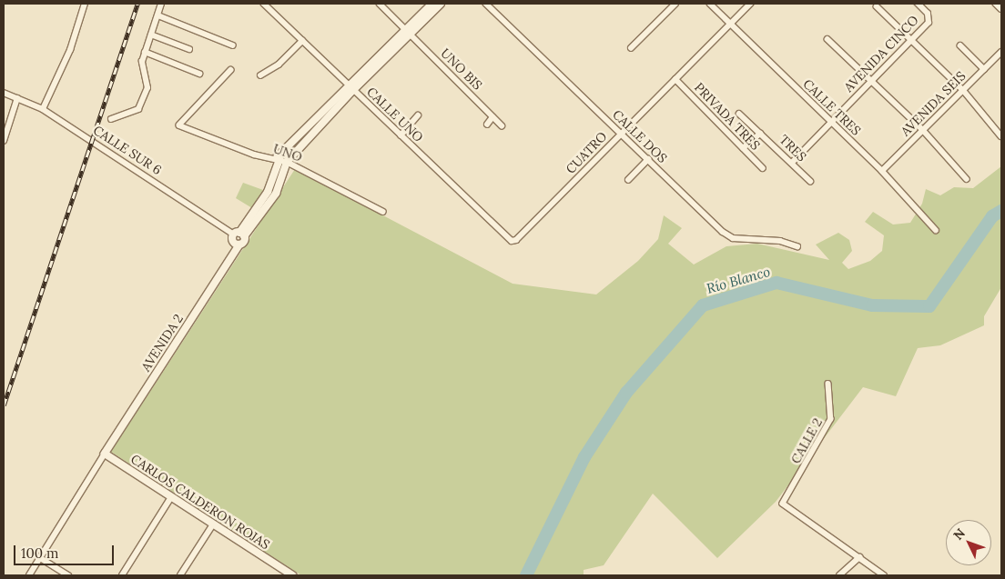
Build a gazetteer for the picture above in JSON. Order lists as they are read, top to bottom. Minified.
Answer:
{"streets":{"street":["AVENIDA CINCO","UNO BIS","AVENIDA SEIS","CALLE TRES","CALLE UNO","PRIVADA TRES","CALLE DOS","TRES","CALLE SUR 6","UNO","CUATRO","AVENIDA 2","CALLE 2","CARLOS CALDERON ROJAS"]},"crossings":[["AVENIDA CINCO","CALLE TRES"],["AVENIDA CINCO","TRES"],["AVENIDA SEIS","CALLE TRES"],["CALLE TRES","CUATRO"],["CALLE UNO","CUATRO"],["PRIVADA TRES","CUATRO"],["CALLE DOS","CUATRO"],["CALLE SUR 6","AVENIDA 2"],["UNO","AVENIDA 2"],["AVENIDA 2","CARLOS CALDERON ROJAS"]],"water":["Río Blanco"],"scale_bar":"100 m","north":"top left"}
